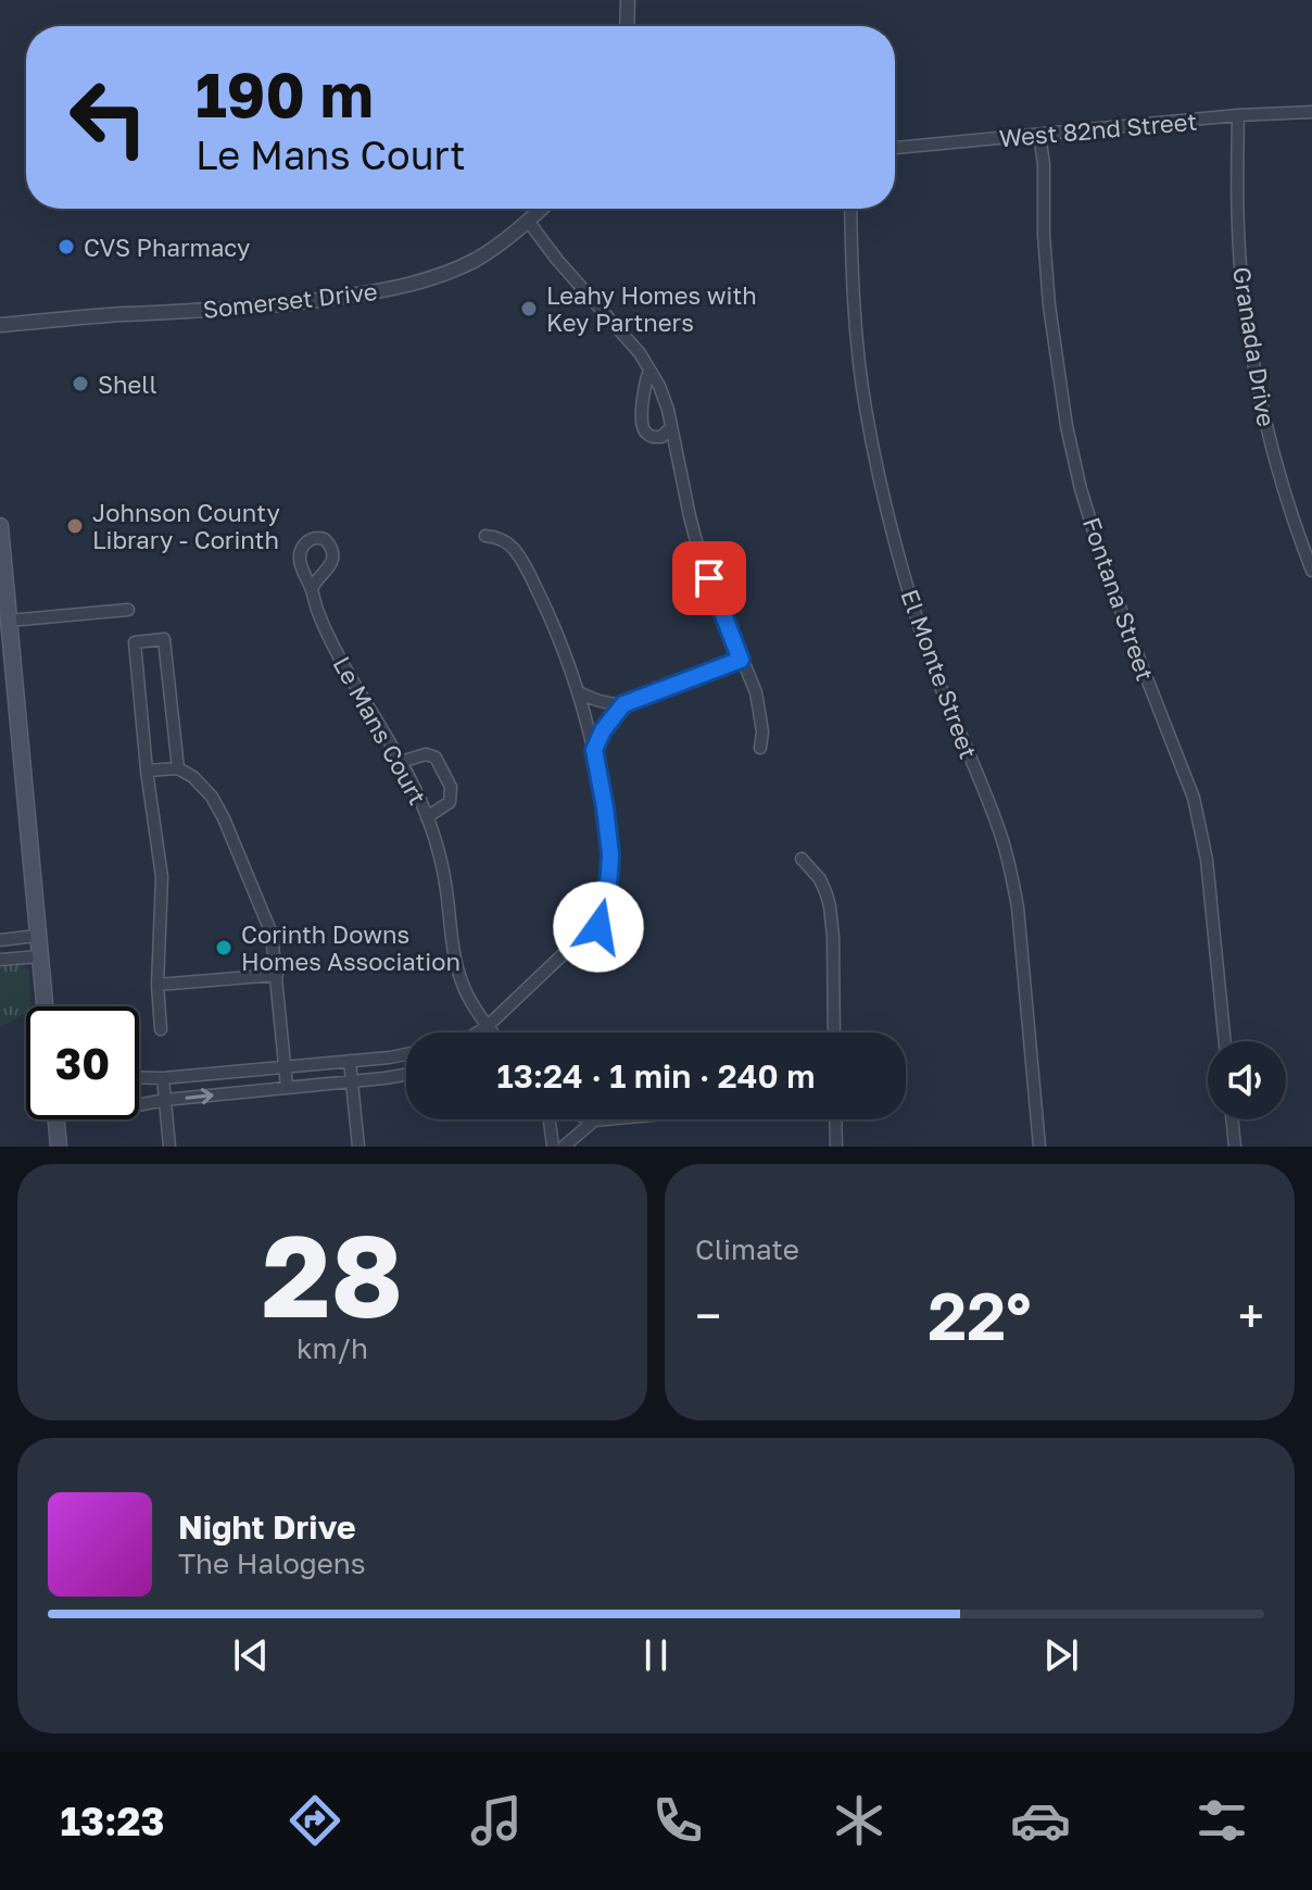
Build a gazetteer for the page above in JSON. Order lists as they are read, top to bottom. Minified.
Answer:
{"streets":{"street":["West 82nd Street","Somerset Drive","Granada Drive","Fontana Street","El Monte Street","Le Mans Court"]},"crossings":[["West 82nd Street","Granada Drive"],["West 82nd Street","Fontana Street"]],"places":["CVS Pharmacy","Leahy Homes with Key Partners","Shell","Johnson County Library - Corinth","Corinth Downs Homes Association"],"page":{"turn":["190 m","Le Mans Court"],"limit":"30","trip":"13:24 · 1 min · 240 m","tile":[["28","km/h"],"Climate"],"heat":["−","22°","+"],"song":["Night Drive","The Halogens"],"tabs":"13:23"}}
